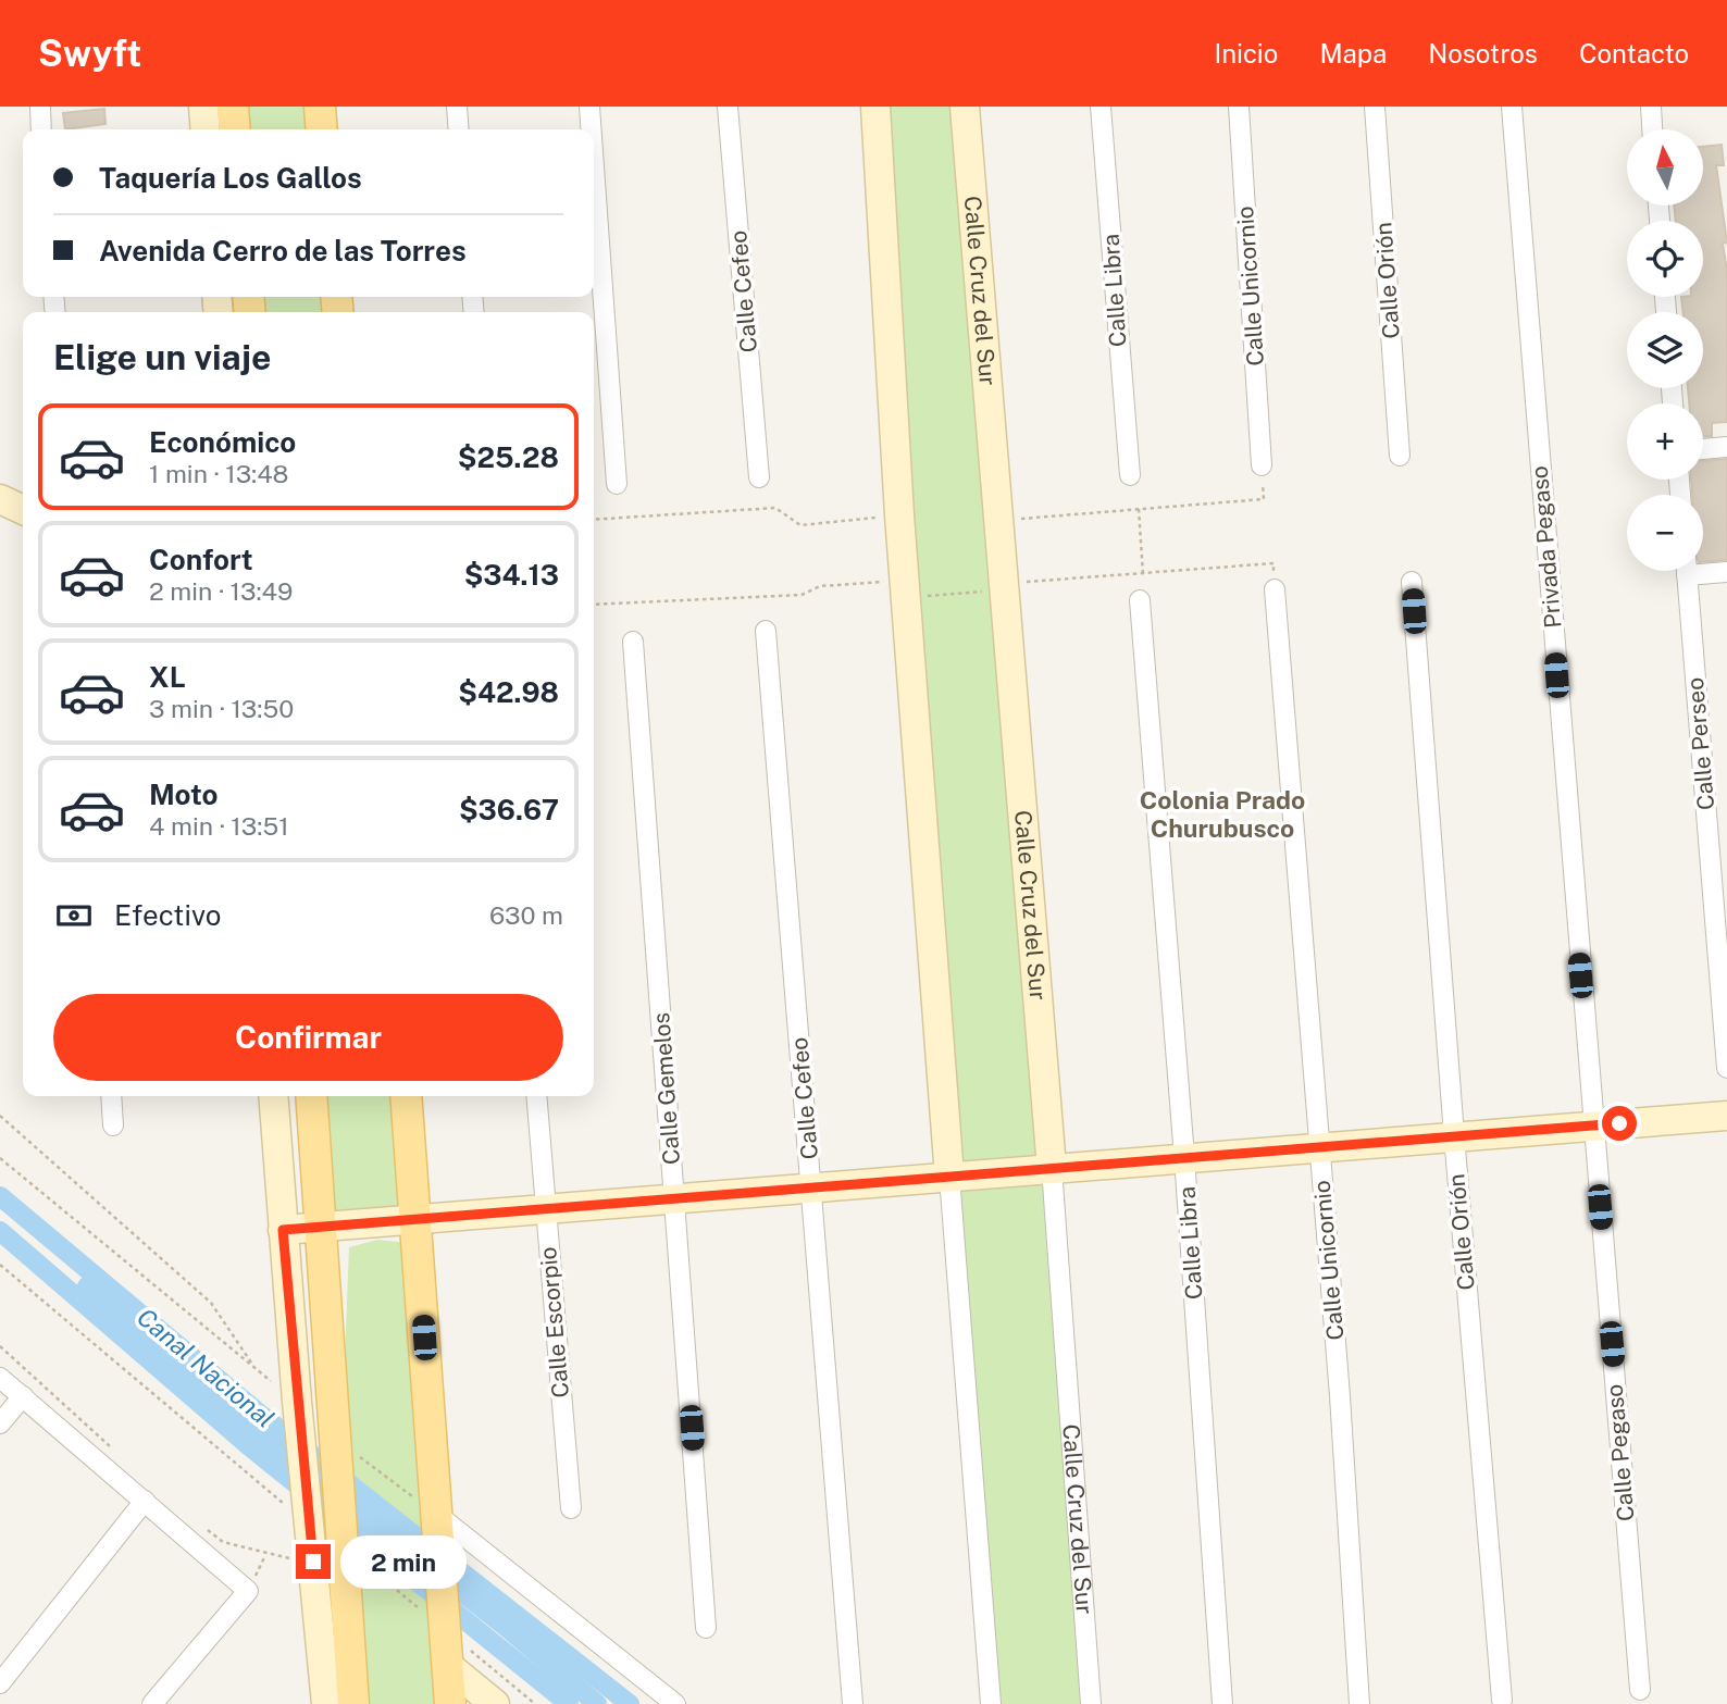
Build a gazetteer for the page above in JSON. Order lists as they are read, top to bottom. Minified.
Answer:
{"streets":{"street":["Calle Orión","Calle Unicornio","Calle Cruz del Sur","Calle Libra","Calle Cefeo","Privada Pegaso","Calle Perseo","Calle Gemelos","Calle Escorpio","Calle Pegaso"]},"crossings":[["Privada Pegaso","Calle Pegaso"]],"districts":["Colonia Prado Churubusco"],"water":["Canal Nacional"],"north":"top","page":{"header":"Swyft","nav":["Inicio","Mapa","Nosotros","Contacto"],"map_buttons":["+","−"],"banner":["Taquería Los Gallos","Avenida Cerro de las Torres"],"heading":"Elige un viaje","list":[{"name":"Económico","note":"1 min · 13:48","value":"$25.28"},{"name":"Confort","note":"2 min · 13:49","value":"$34.13"},{"name":"XL","note":"3 min · 13:50","value":"$42.98"},{"name":"Moto","note":"4 min · 13:51","value":"$36.67"}],"pay":["Efectivo","630 m"],"buttons":"Confirmar","bubble":"2 min"}}
